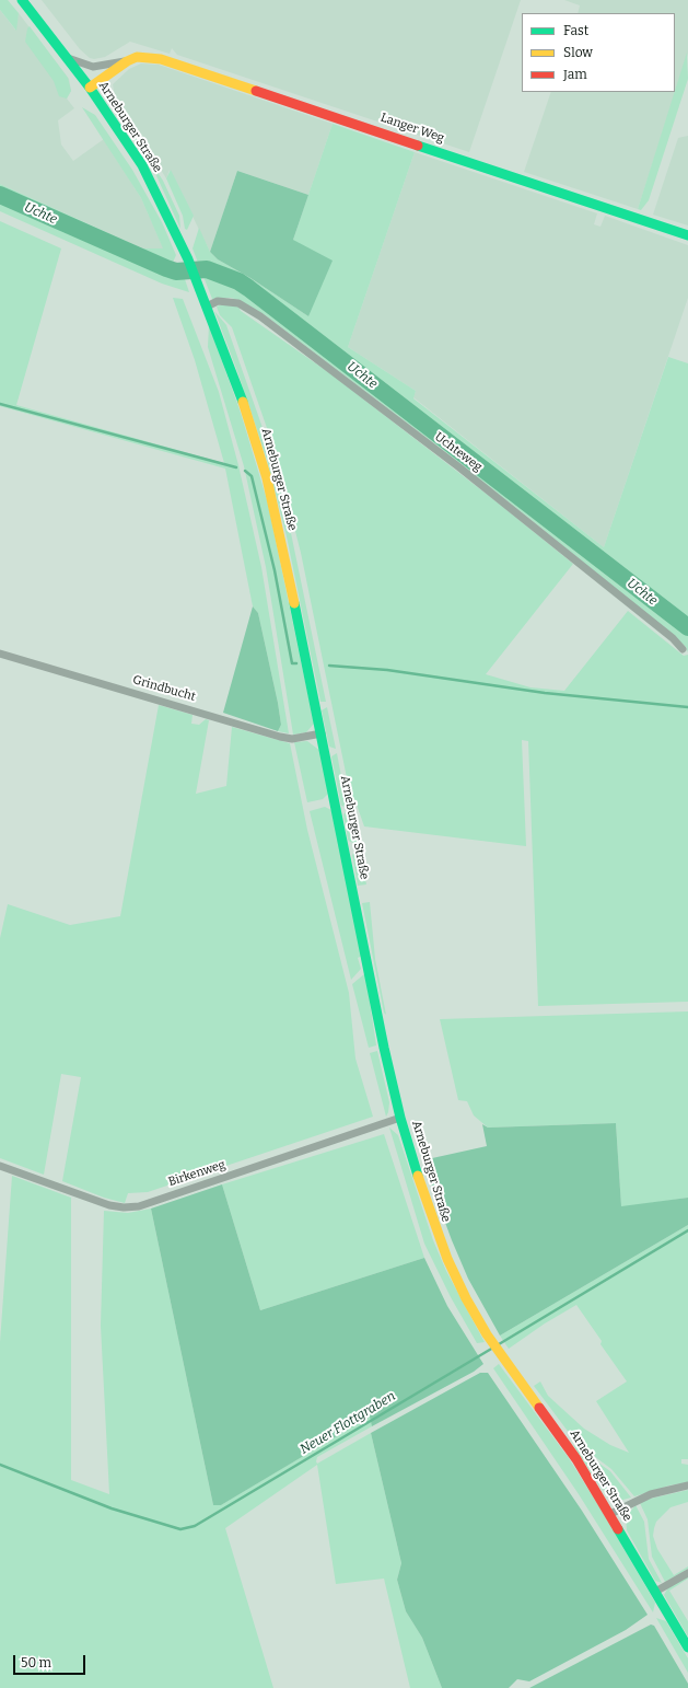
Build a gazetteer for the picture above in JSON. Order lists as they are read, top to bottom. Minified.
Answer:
{"streets":{"main road":["Arneburger Straße","Langer Weg"],"street":["Uchteweg","Grindbucht","Birkenweg"]},"crossings":[["Arneburger Straße","Langer Weg"],["Arneburger Straße","Uchteweg"],["Arneburger Straße","Grindbucht"],["Arneburger Straße","Birkenweg"]],"water":["Uchte","Neuer Flottgraben"],"legend":["Fast","Slow","Jam"],"scale_bar":"50 m"}
